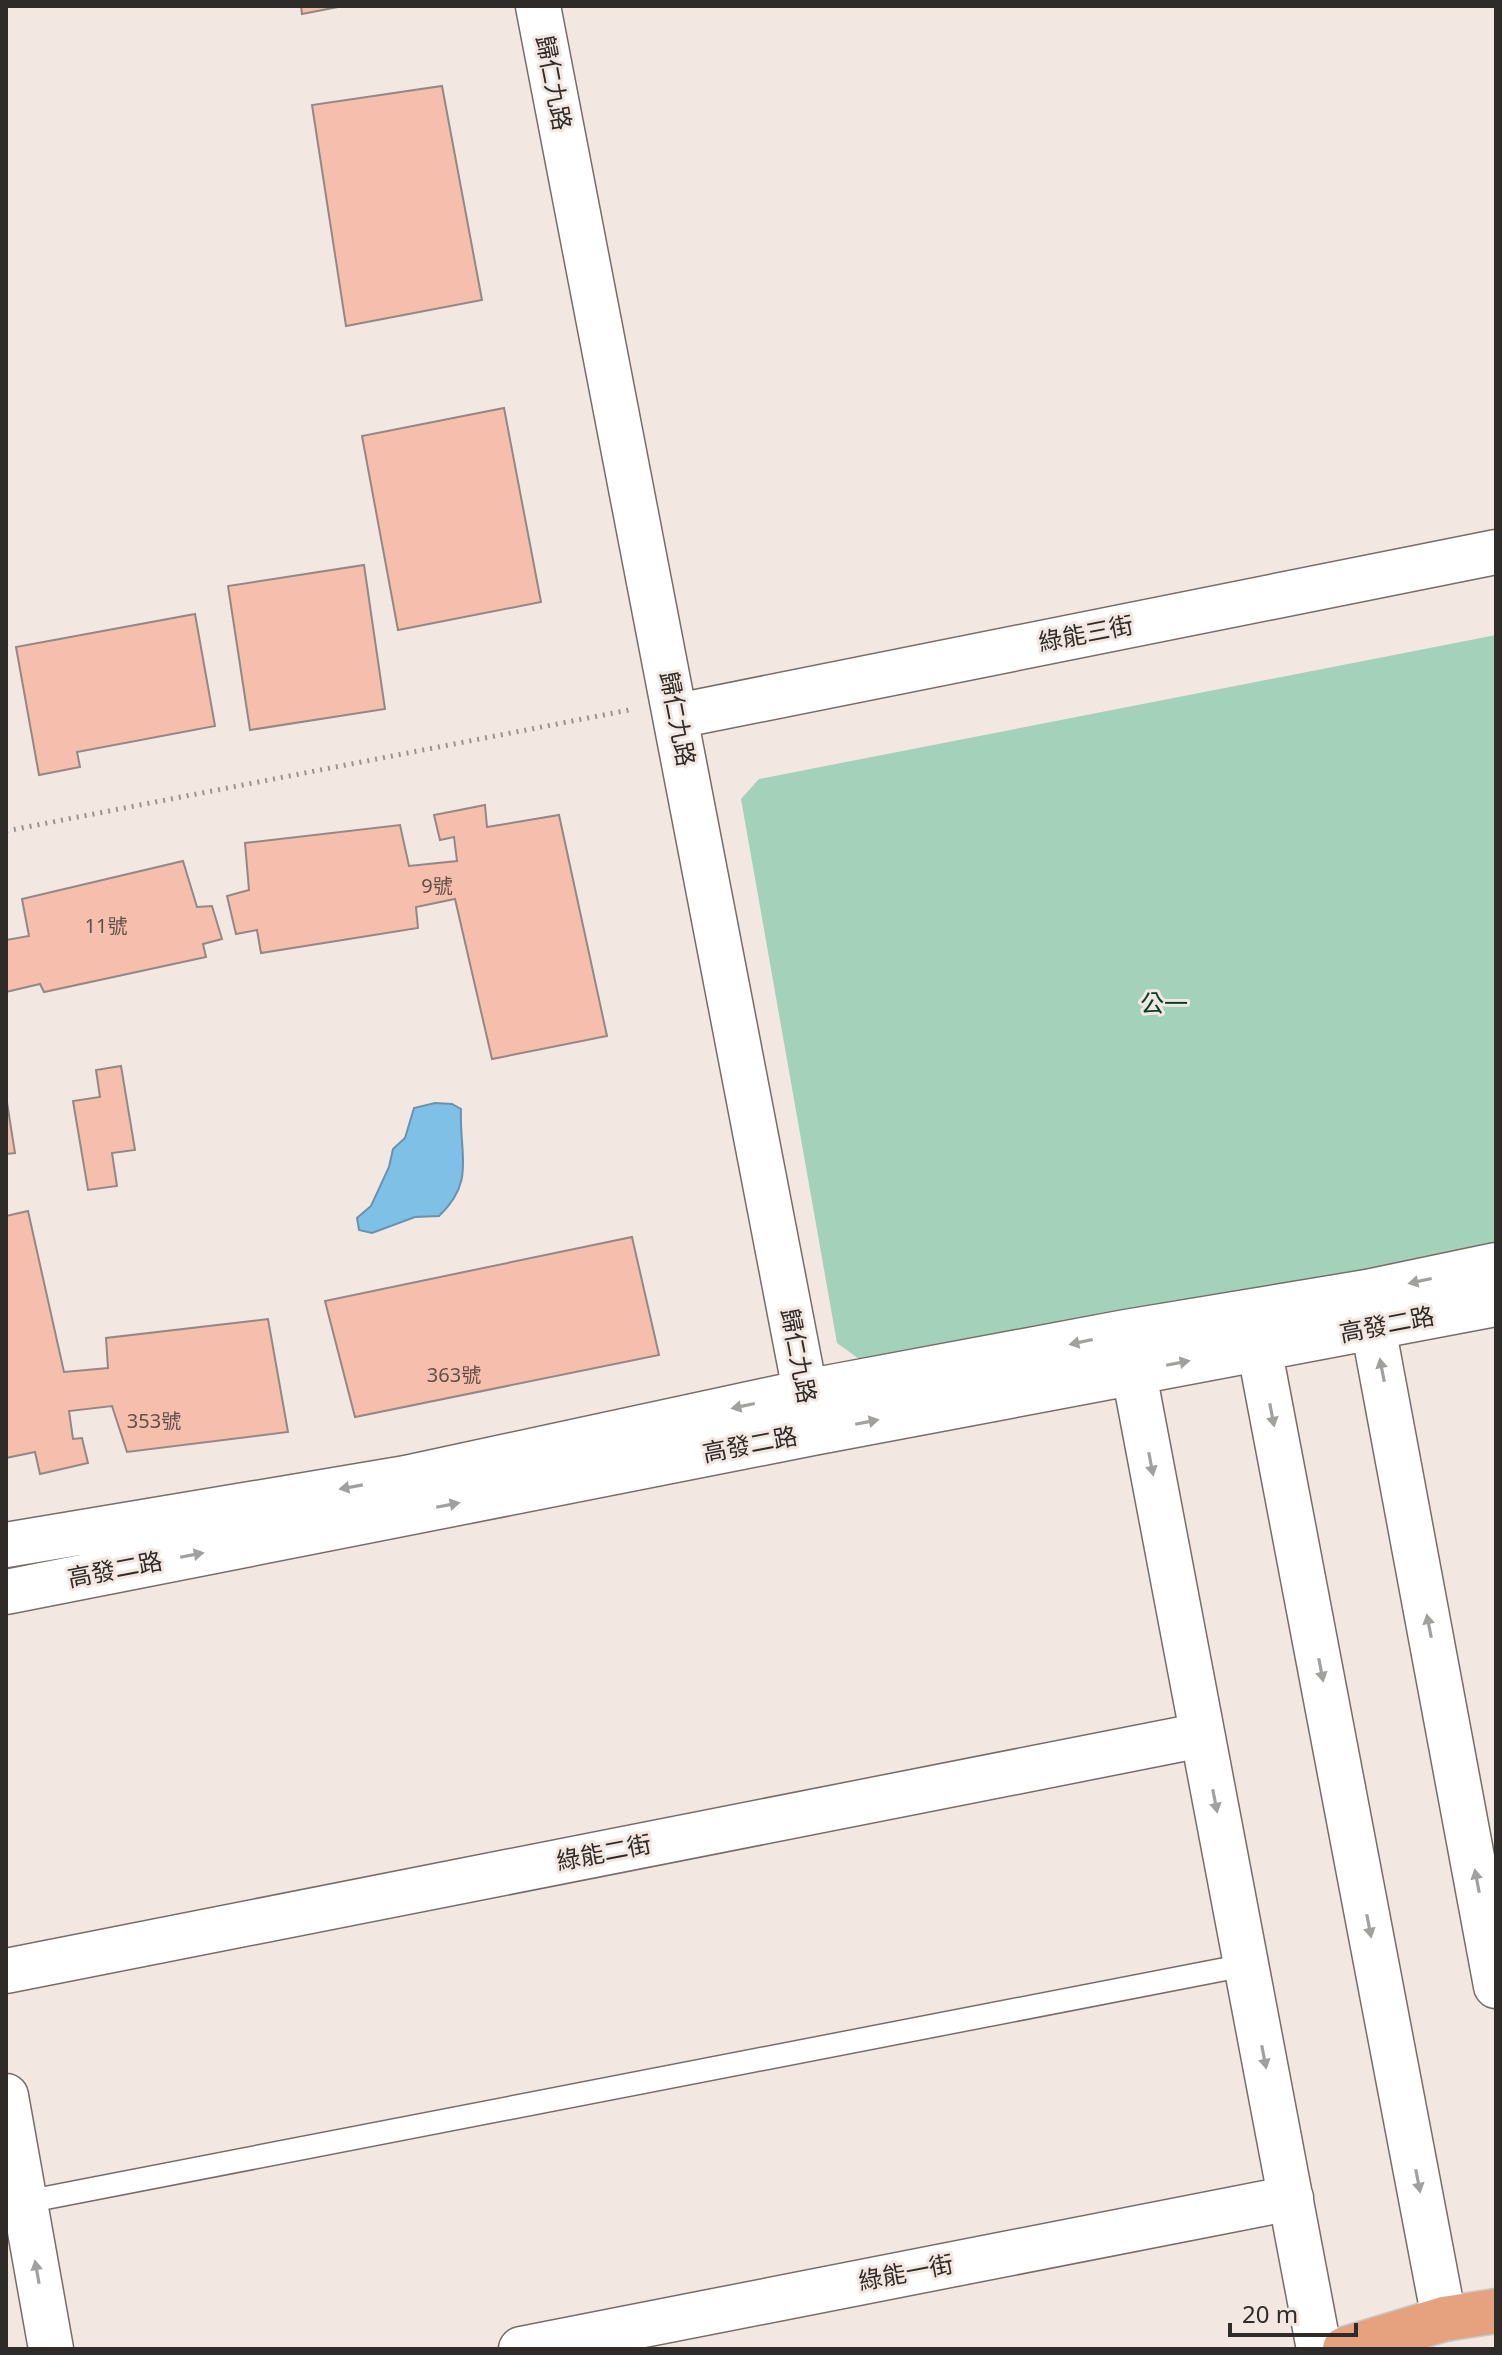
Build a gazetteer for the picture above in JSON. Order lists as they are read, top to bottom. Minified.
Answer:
{"streets":{"street":["歸仁九路","綠能三街","高發二路","綠能二街","綠能一街"]},"crossings":[["歸仁九路","綠能三街"],["歸仁九路","高發二路"]],"parks":["公一"],"house_numbers":["9號","11號","363號","353號"],"scale_bar":"20 m"}
